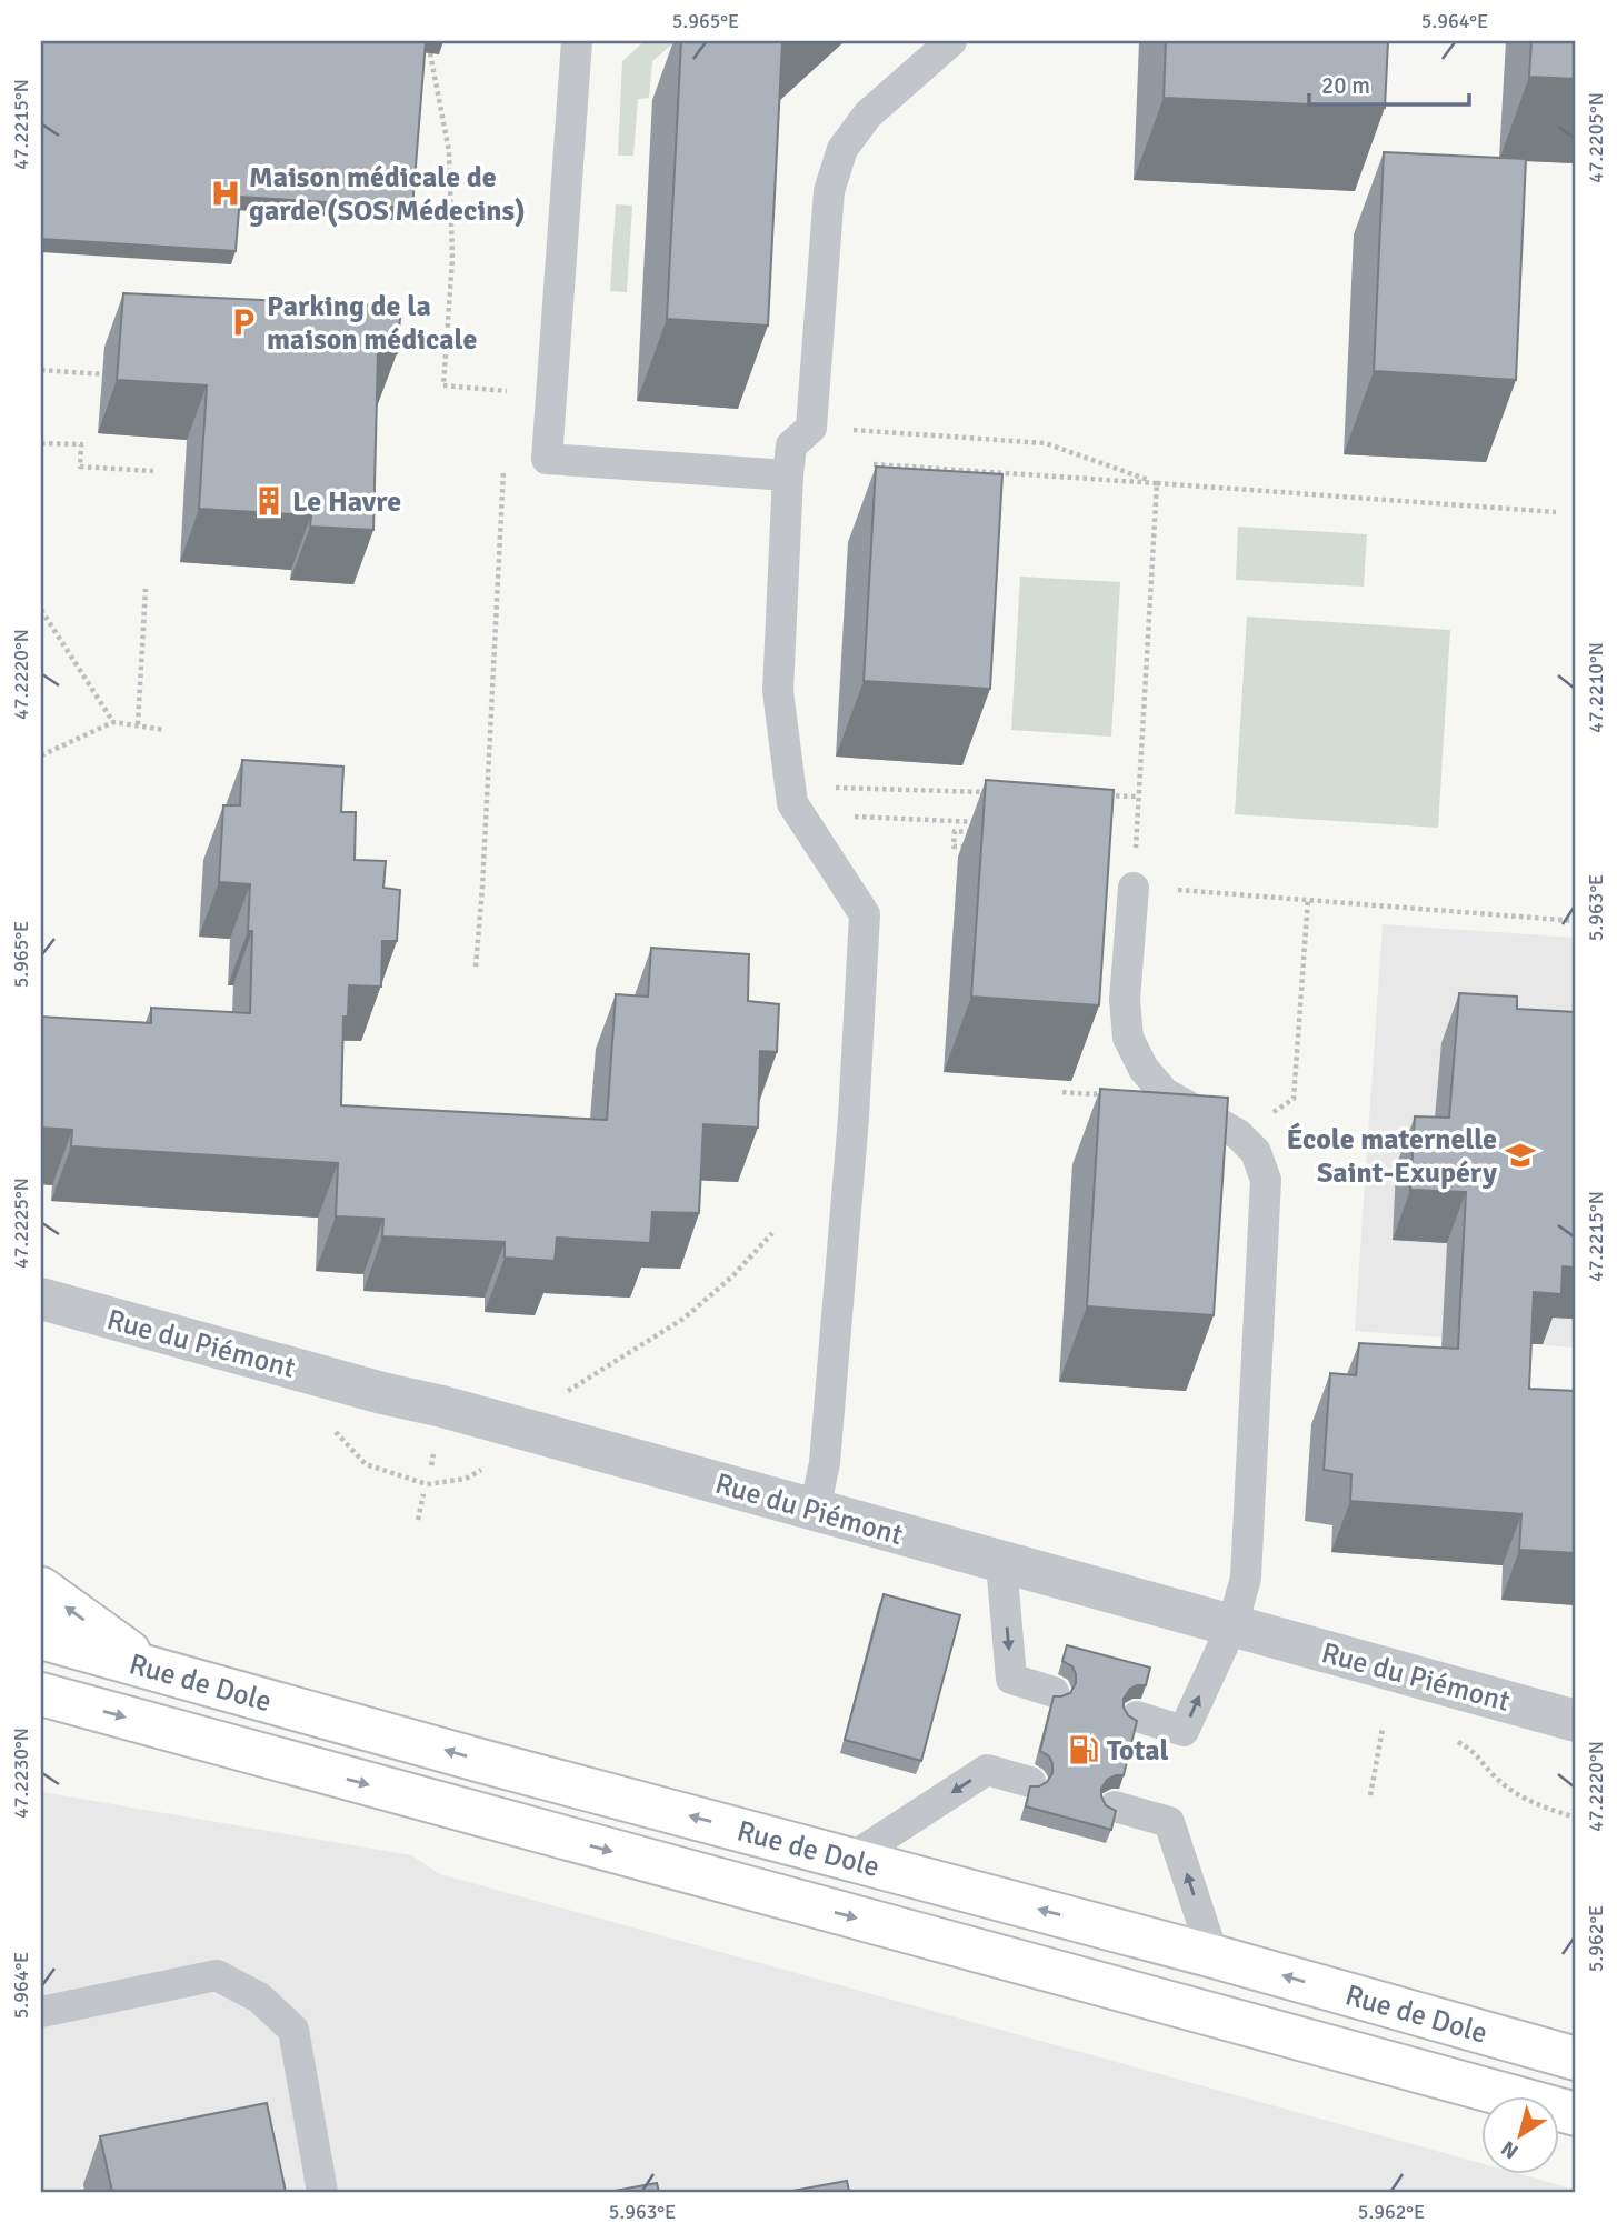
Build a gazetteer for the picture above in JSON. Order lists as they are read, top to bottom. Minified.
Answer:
{"streets":{"main road":["Rue de Dole"],"street":["Rue du Piémont"]},"places":{"hospital":["Maison médicale de garde (SOS Médecins)"],"parking":["Parking de la maison médicale"],"building":["Le Havre"],"school or university":["École maternelle Saint-Exupéry"],"fuel station":["Total"]},"scale_bar":"20 m","north":"bottom left","coordinates":["5.965°E","5.964°E","47.2215°N","47.2205°N","47.2220°N","47.2210°N","5.963°E","47.2225°N","47.2230°N","5.962°E"]}
